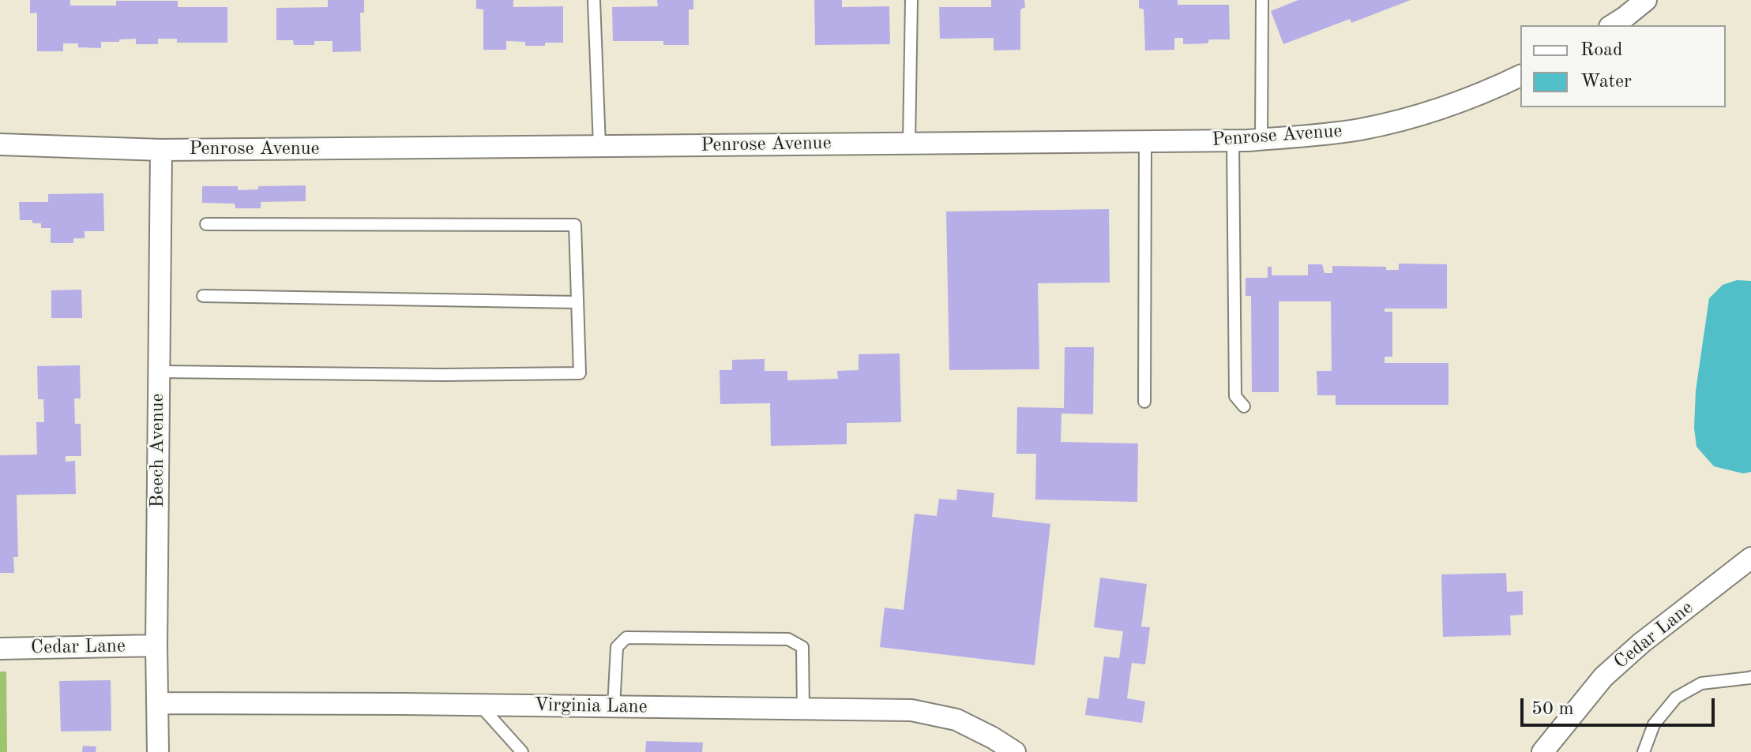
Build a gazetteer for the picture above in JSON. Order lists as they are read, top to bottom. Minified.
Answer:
{"streets":{"street":["Penrose Avenue","Beech Avenue","Cedar Lane","Virginia Lane"]},"crossings":[["Penrose Avenue","Beech Avenue"],["Beech Avenue","Cedar Lane"],["Beech Avenue","Virginia Lane"]],"legend":["Road","Water"],"scale_bar":"50 m"}
